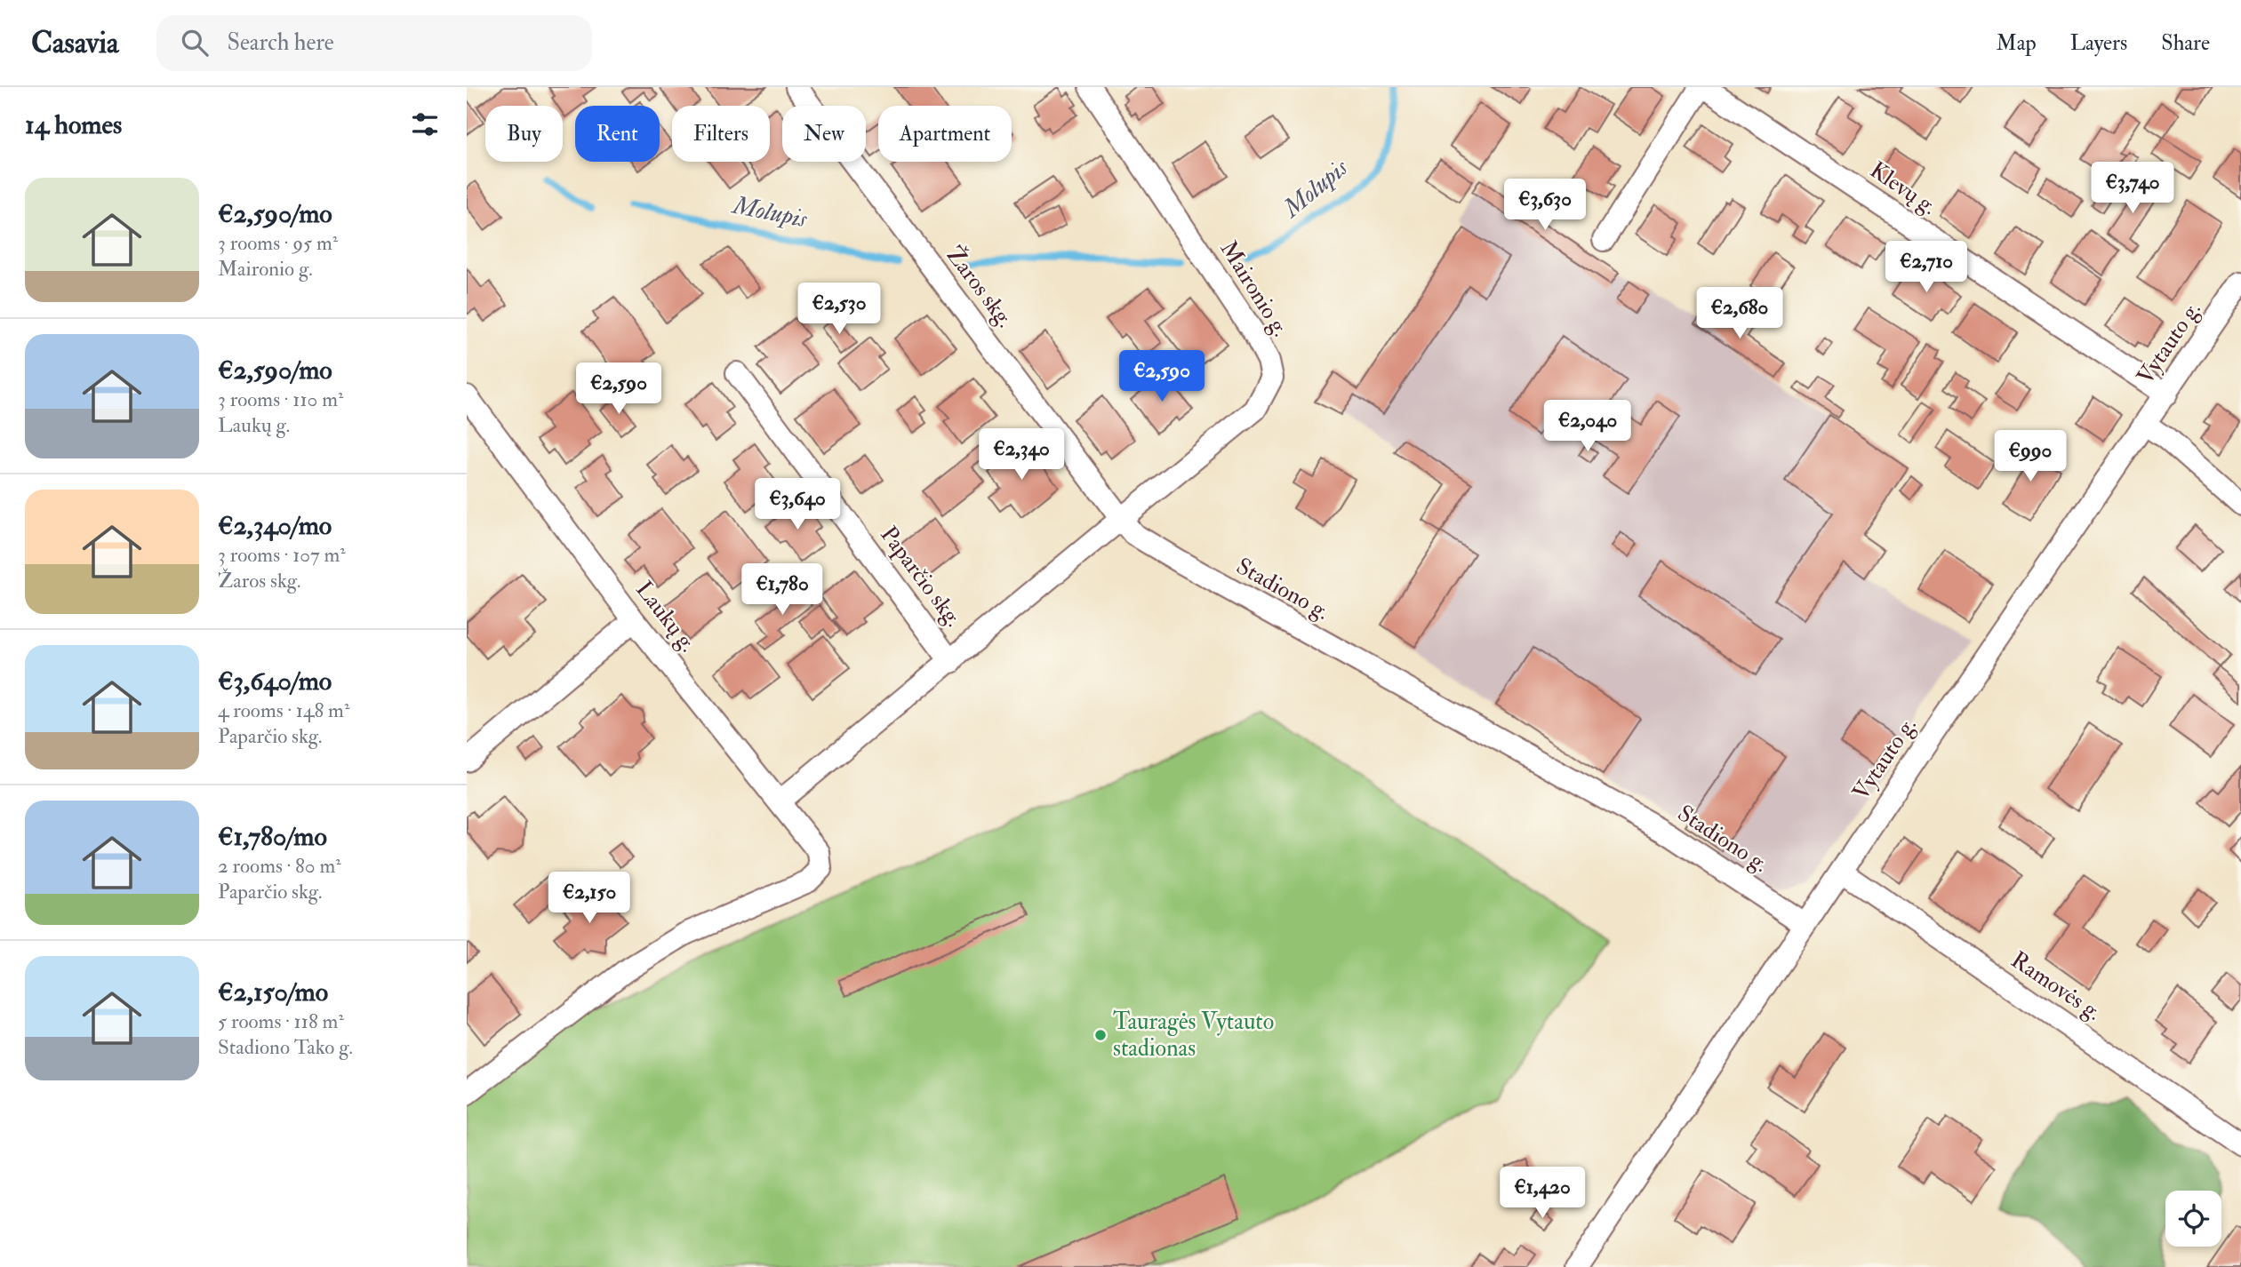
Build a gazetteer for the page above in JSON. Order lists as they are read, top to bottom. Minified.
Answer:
{"streets":{"street":["Klevų g.","Žaros skg.","Maironio g.","Vytauto g.","Paparčio skg.","Stadiono g.","Laukų g.","Ramovės g."]},"crossings":[["Klevų g.","Vytauto g."],["Žaros skg.","Maironio g."],["Žaros skg.","Stadiono g."],["Maironio g.","Stadiono g."],["Vytauto g.","Stadiono g."],["Vytauto g.","Ramovės g."]],"water":["Molupis"],"places":["Tauragės Vytauto stadionas"],"page":{"header":"Casavia","search":"Search here","nav":["Map","Layers","Share"],"heading":"14 homes","chip":["Buy","Rent","Filters","New","Apartment"],"list":[{"name":"€2,590/mo","note":"3 rooms · 95 m² · Maironio g."},{"name":"€2,590/mo","note":"3 rooms · 110 m² · Laukų g."},{"name":"€2,340/mo","note":"3 rooms · 107 m² · Žaros skg."},{"name":"€3,640/mo","note":"4 rooms · 148 m² · Paparčio skg."},{"name":"€1,780/mo","note":"2 rooms · 80 m² · Paparčio skg."},{"name":"€2,150/mo","note":"5 rooms · 118 m² · Stadiono Tako g."}],"price":["€3,740","€3,630","€2,710","€2,530","€2,680","€2,590","€2,590","€2,040","€2,340","€990","€3,640","€1,780","€2,150","€1,420"]}}
